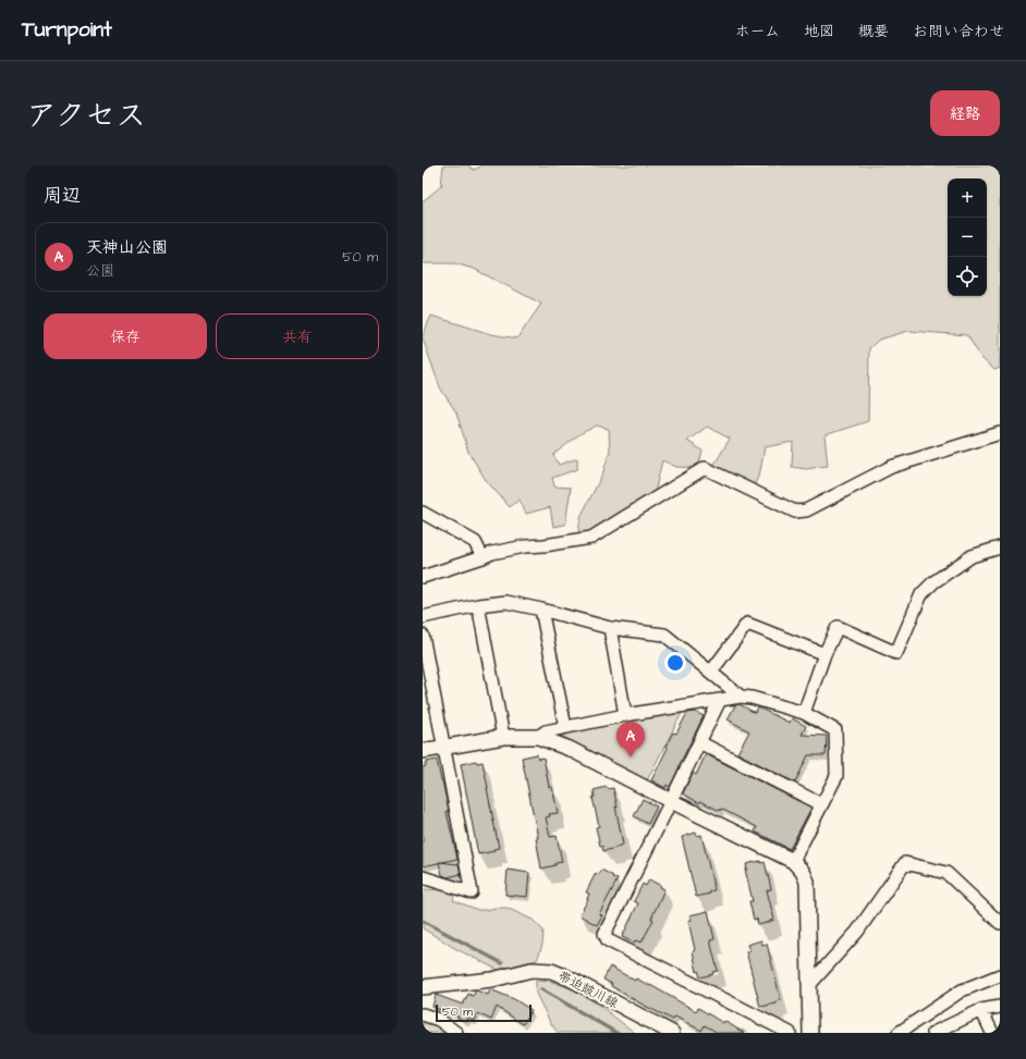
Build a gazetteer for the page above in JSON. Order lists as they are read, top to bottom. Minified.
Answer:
{"streets":{"street":["帯迫皷川線"]},"scale_bar":"50 m","page":{"header":"Turnpoint","nav":["ホーム","地図","概要","お問い合わせ"],"title":"アクセス","buttons":["経路",["保存","共有"]],"heading":"周辺","map_buttons":["+","−"],"list":[{"mark":"A","name":"天神山公園","note":"公園","value":"50 m"}],"pins":"A","scale":"50 m"}}
